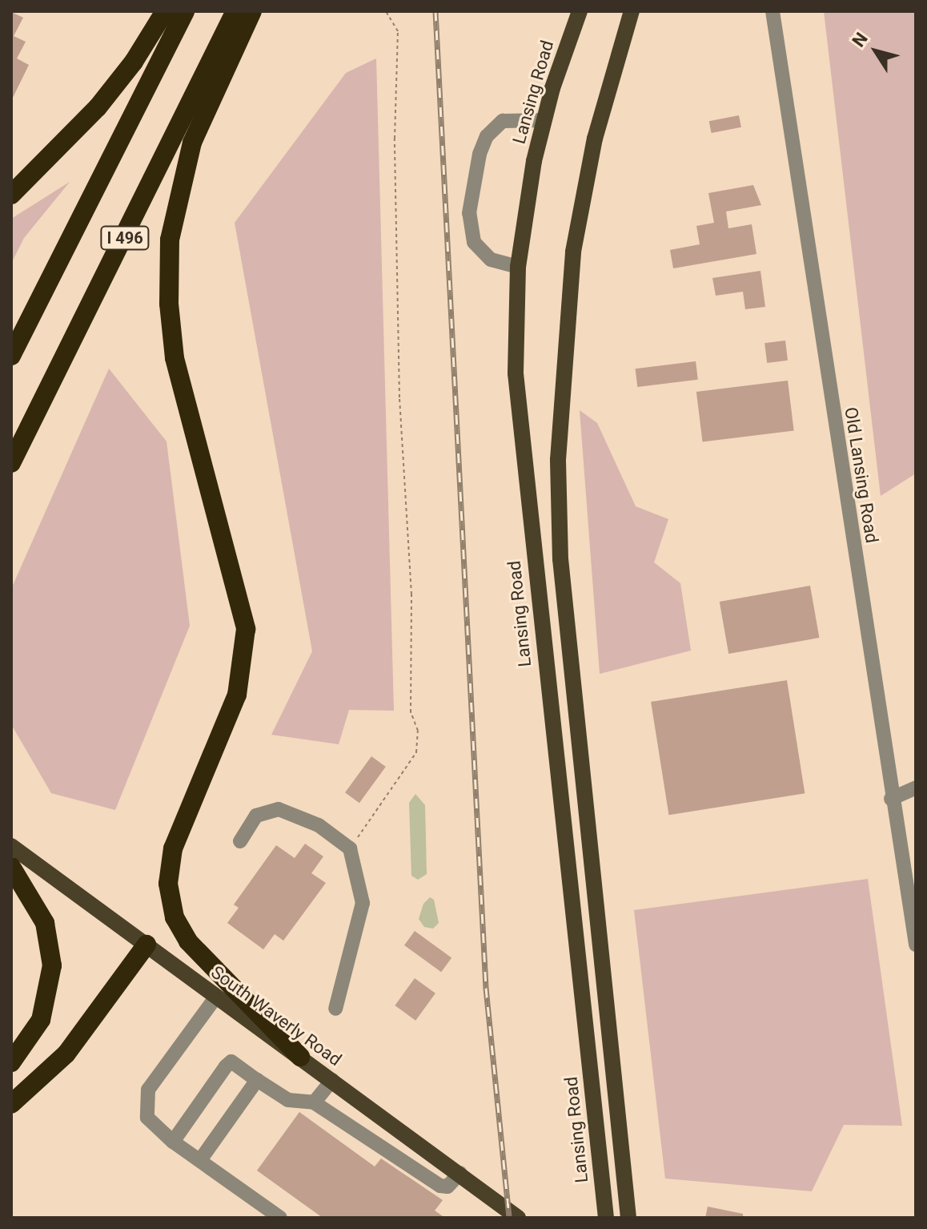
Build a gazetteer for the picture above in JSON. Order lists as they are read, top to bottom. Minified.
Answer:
{"streets":{"highway":["I 496"],"main road":["Lansing Road","South Waverly Road"],"street":["Old Lansing Road"]},"north":"top left"}
